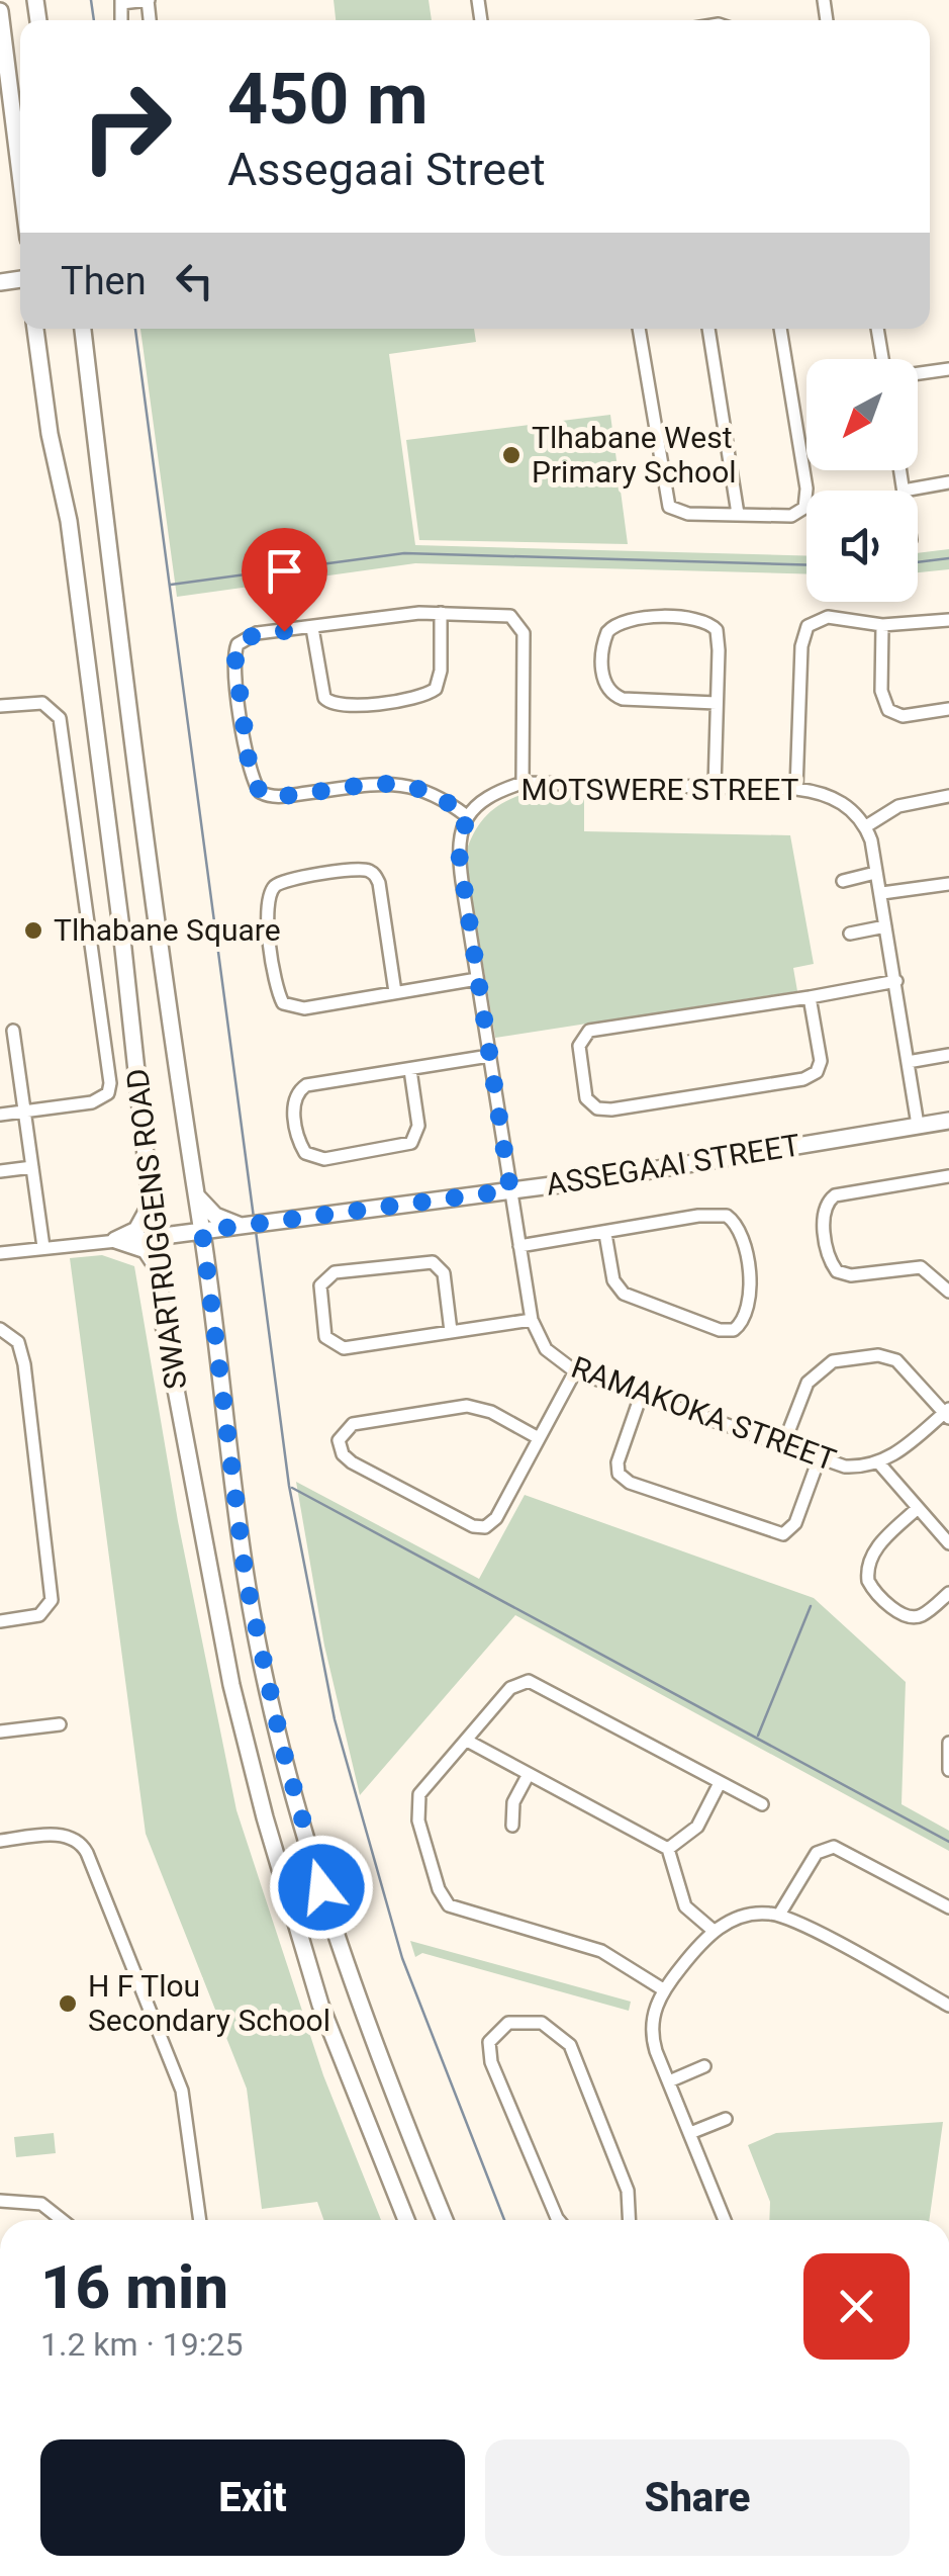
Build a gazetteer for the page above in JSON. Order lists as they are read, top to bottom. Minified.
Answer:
{"streets":{"main road":["ASSEGAAI STREET","SWARTRUGGENS ROAD"],"street":["MOTSWERE STREET","RAMAKOKA STREET"]},"crossings":[["ASSEGAAI STREET","SWARTRUGGENS ROAD"],["ASSEGAAI STREET","RAMAKOKA STREET"]],"places":["Tlhabane West Primary School","Tlhabane Square","H F Tlou Secondary School"],"north":"bottom left","page":{"turn":["450 m","Assegaai Street"],"then":"Then","heading":["16 min","1.2 km · 19:25"],"buttons":["Exit","Share"]}}
